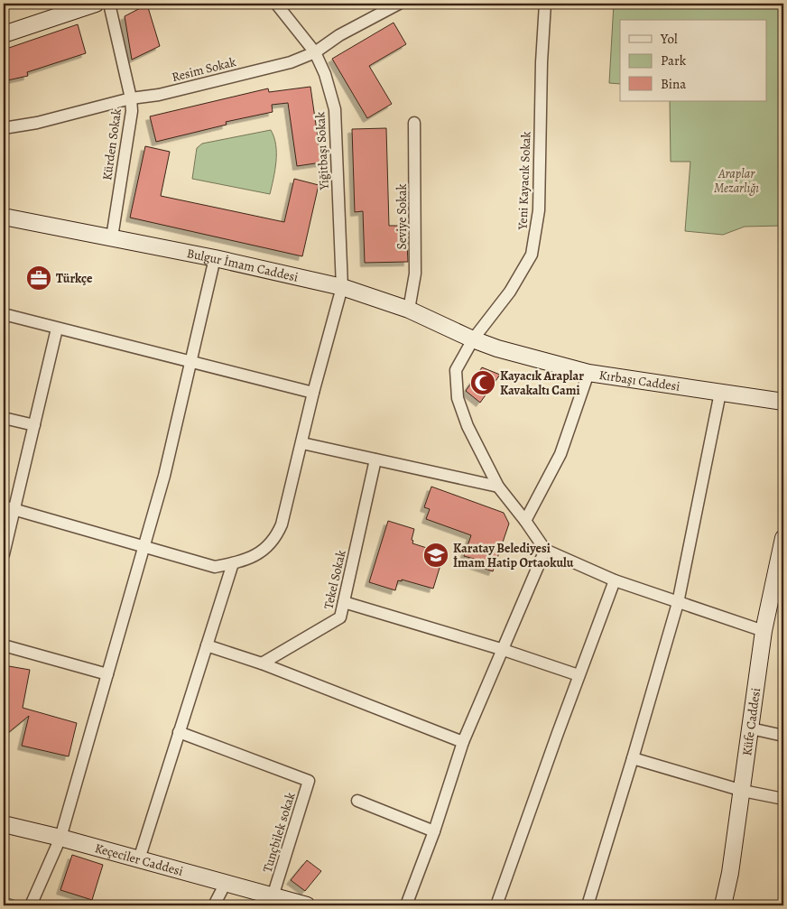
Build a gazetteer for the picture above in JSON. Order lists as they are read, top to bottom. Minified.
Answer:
{"streets":{"street":["Resim Sokak","Kürden Sokak","Yiğitbaşı Sokak","Yeni Kayacık Sokak","Seviye Sokak","Bulgur İmam Caddesi","Kırbaşı Caddesi","Tekel Sokak","Küfe Caddesi","Tunçbilek sokak","Keçeciler Caddesi"]},"crossings":[["Resim Sokak","Kürden Sokak"],["Resim Sokak","Yiğitbaşı Sokak"],["Kürden Sokak","Bulgur İmam Caddesi"],["Yiğitbaşı Sokak","Bulgur İmam Caddesi"],["Yeni Kayacık Sokak","Bulgur İmam Caddesi"],["Yeni Kayacık Sokak","Kırbaşı Caddesi"],["Seviye Sokak","Bulgur İmam Caddesi"],["Bulgur İmam Caddesi","Kırbaşı Caddesi"],["Tunçbilek sokak","Keçeciler Caddesi"]],"parks":["Araplar Mezarlığı"],"places":{"office":["Türkçe"],"mosque":["Kayacık Araplar Kavakaltı Cami"],"school or university":["Karatay Belediyesi İmam Hatip Ortaokulu"]},"legend":["Yol","Park","Bina"]}
